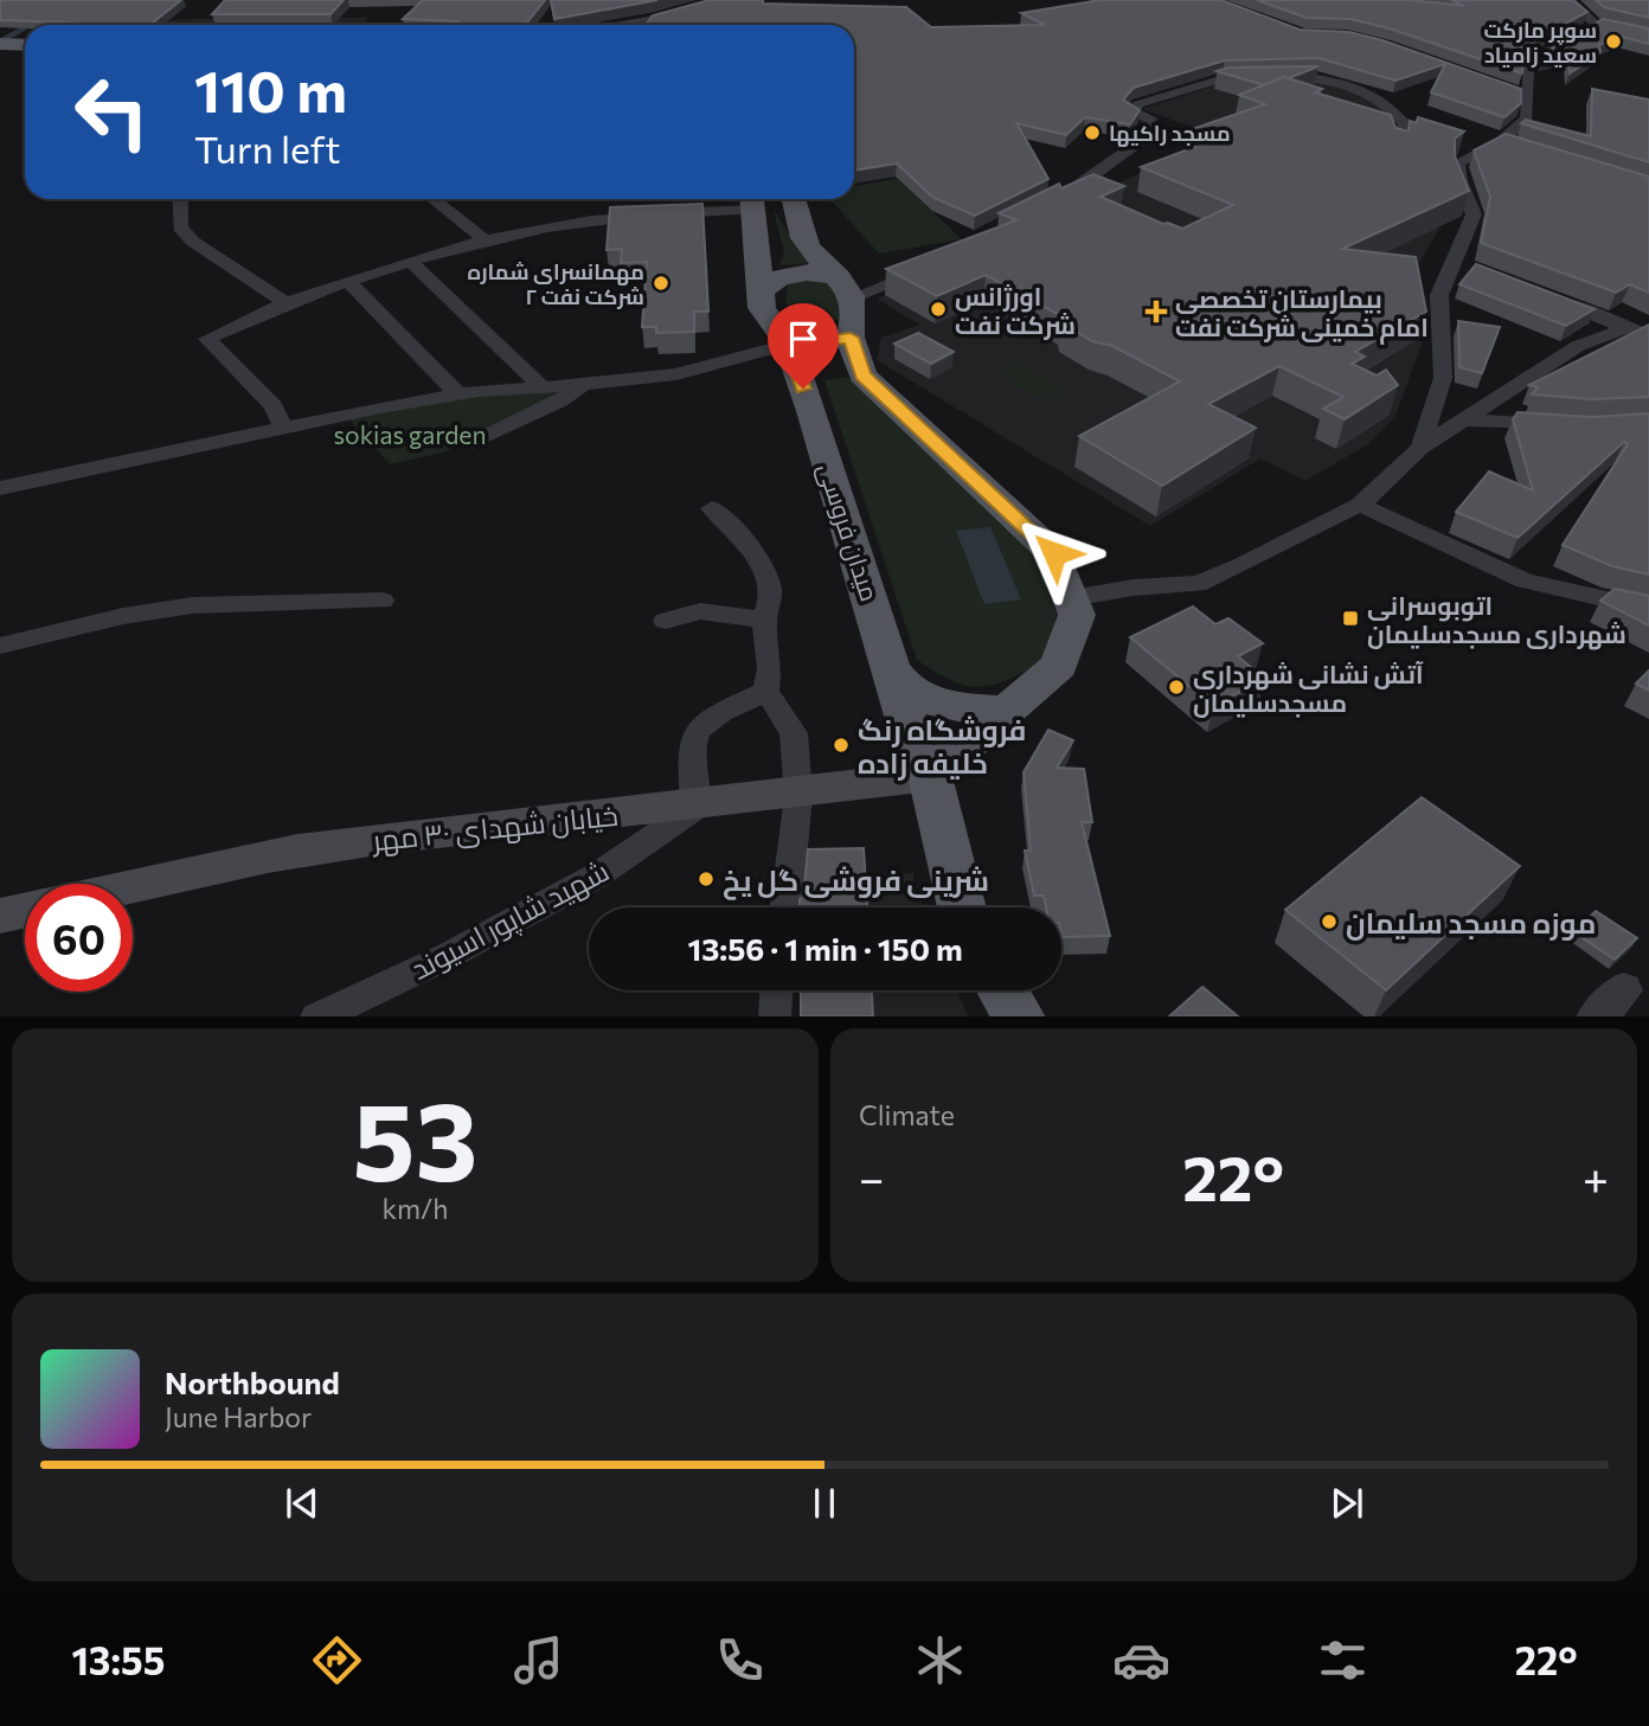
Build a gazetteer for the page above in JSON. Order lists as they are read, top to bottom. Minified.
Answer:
{"streets":{"main road":["میدان فروسی","خیابان شهدای ۳۰ مهر"],"street":["شهید شاپور اسیوند"]},"crossings":[["میدان فروسی","خیابان شهدای ۳۰ مهر"],["خیابان شهدای ۳۰ مهر","شهید شاپور اسیوند"]],"parks":["sokias garden"],"places":{"other":["سوپر مارکت سعید زامیاد","مسجد راکیها","مهمانسرای شماره ۲ شرکت نفت","اورژانس شرکت نفت","آتش نشانی شهرداری مسجدسلیمان","فروشگاه رنگ خلیفه زاده","شرینی فروشی گل یخ","موزه مسجد سلیمان"],"health":["بیمارستان تخصصی امام خمینی شرکت نفت"],"transit":["اتوبوسرانی شهرداری مسجدسلیمان"]},"page":{"turn":["110 m","Turn left"],"limit":"60","trip":"13:56 · 1 min · 150 m","tile":[["53","km/h"],"Climate"],"heat":["−","22°","+"],"song":["Northbound","June Harbor"],"tabs":["13:55","22°"]}}
